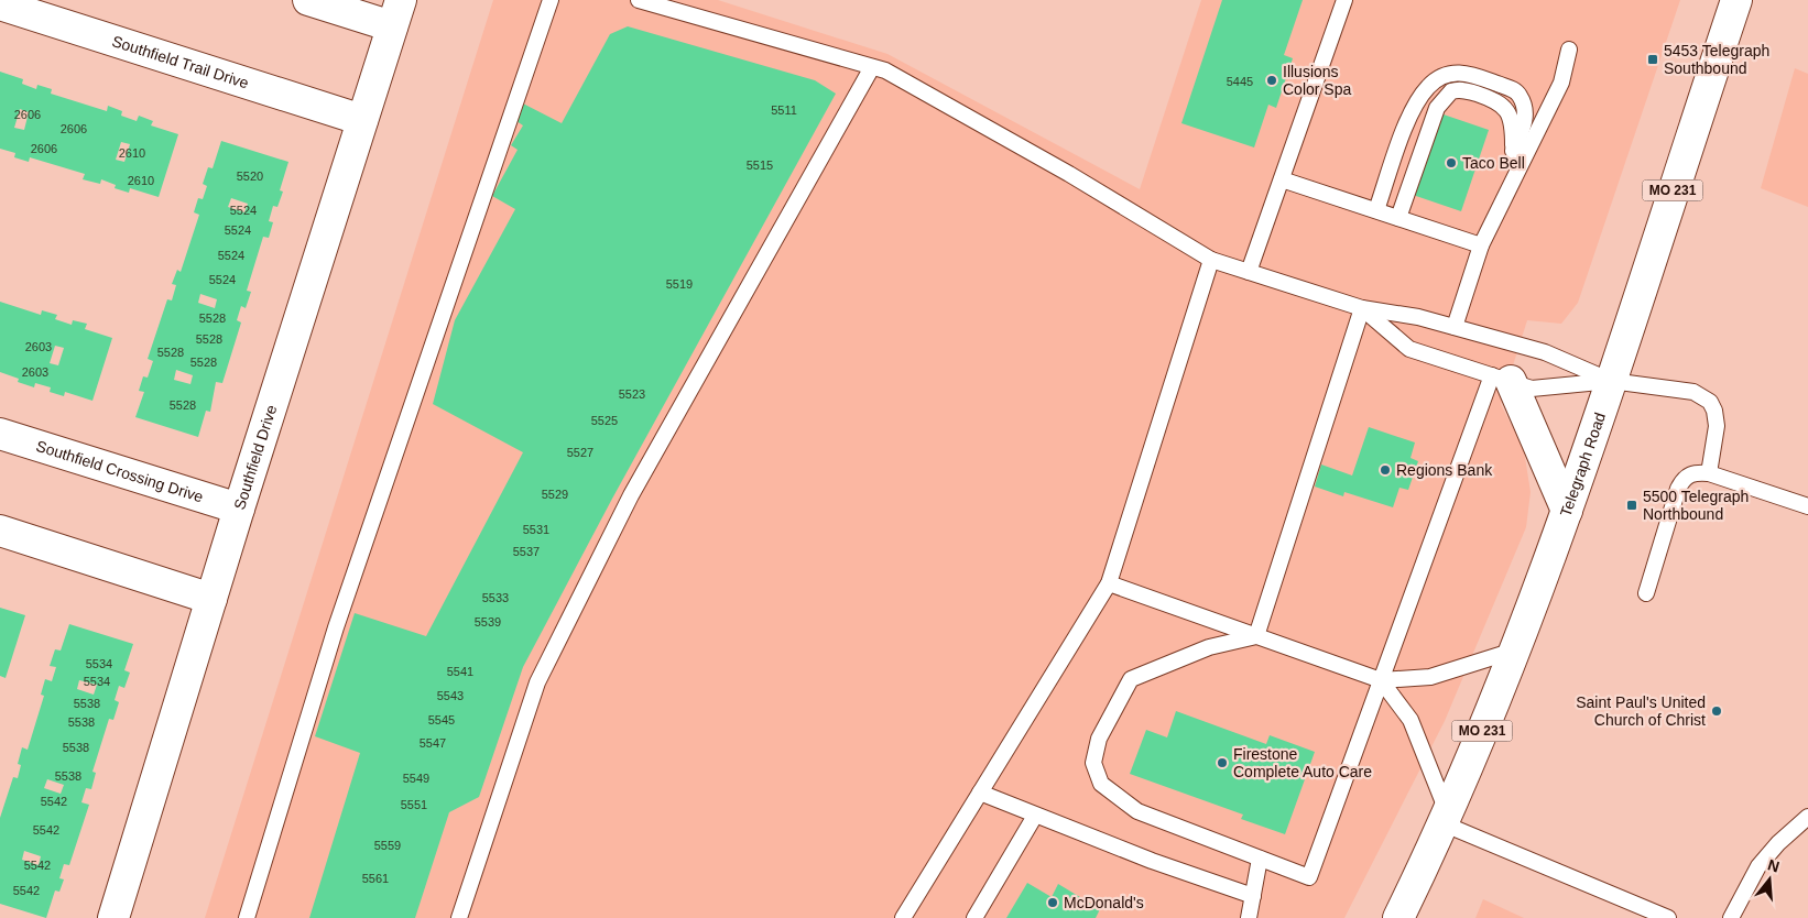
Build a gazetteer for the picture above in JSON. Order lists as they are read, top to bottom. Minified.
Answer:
{"streets":{"street":["Southfield Trail Drive","MO 231","Southfield Drive","Telegraph Road","Southfield Crossing Drive"]},"crossings":[["Southfield Trail Drive","Southfield Drive"],["Southfield Drive","Southfield Crossing Drive"]],"places":{"transit":["5453 Telegraph Southbound","5500 Telegraph Northbound"],"other":["Illusions Color Spa","Taco Bell","Regions Bank","Saint Paul's United Church of Christ","Firestone Complete Auto Care","McDonald's"]},"house_numbers":["5445","5511","2606","2606","2606","2610","5515","5520","2610","5524","5524","5524","5524","5519","5528","5528","2603","5528","5528","2603","5523","5528","5525","5527","5529","5531","5537","5533","5539","5534","5541","5534","5543","5538","5545","5538","5547","5538","5538","5549","5542","5551","5542","5559","5542","5561","5542"],"north":"top"}
